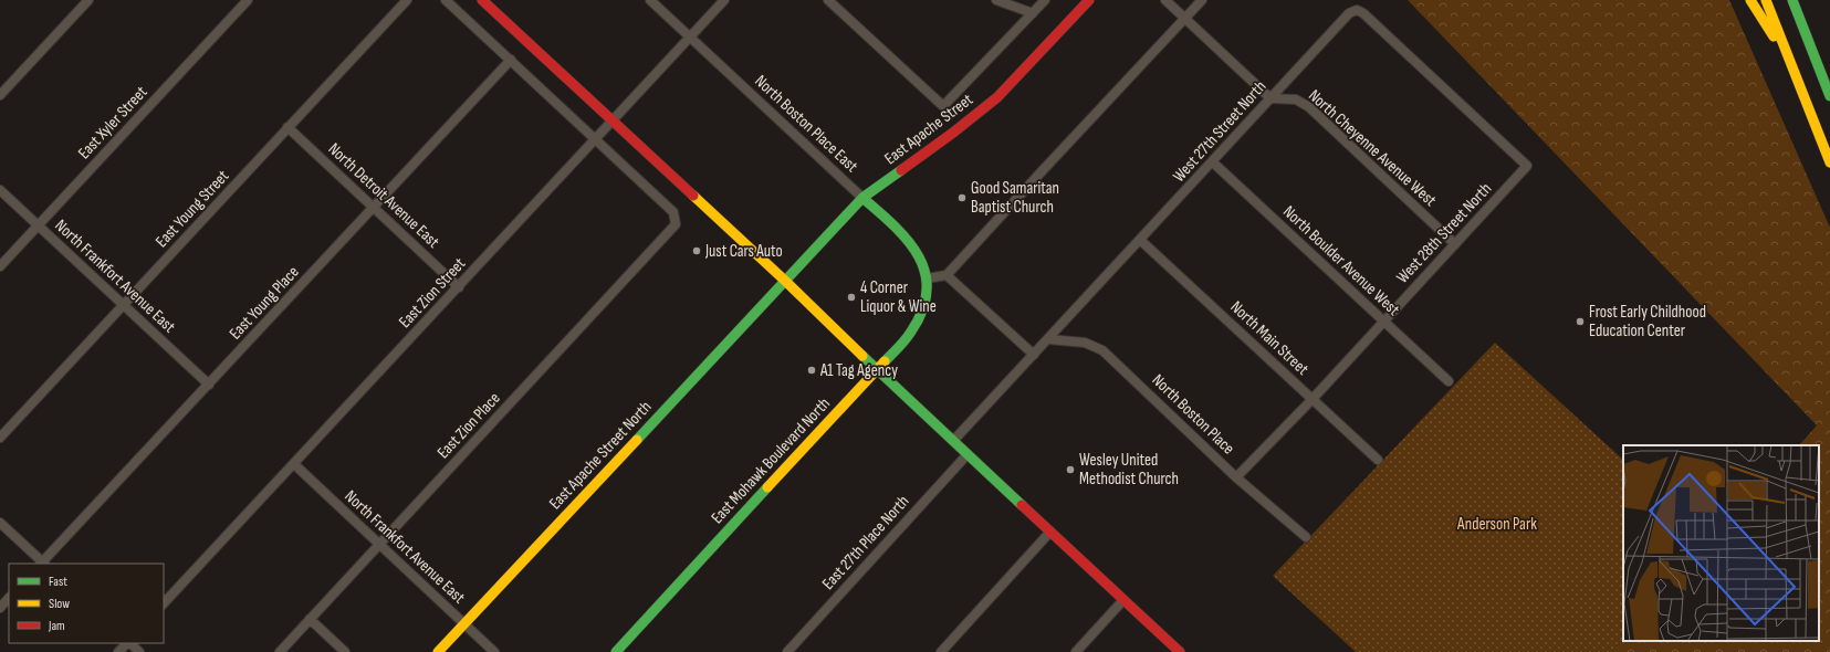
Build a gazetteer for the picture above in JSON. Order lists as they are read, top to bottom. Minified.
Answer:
{"streets":{"main road":["North Boston Place East","East Apache Street","East Apache Street North","East Mohawk Boulevard North"],"street":["East Xyler Street","West 27th Street North","North Cheyenne Avenue West","North Detroit Avenue East","East Young Street","West 28th Street North","North Boulder Avenue West","North Frankfort Avenue East","East Zion Street","East Young Place","North Main Street","North Boston Place","East Zion Place","East 27th Place North"]},"crossings":[["East Xyler Street","North Frankfort Avenue East"],["North Boston Place East","East Apache Street"],["North Boston Place East","East Zion Street"],["North Boston Place East","East Mohawk Boulevard North"],["East Apache Street","East Apache Street North"],["West 27th Street North","North Cheyenne Avenue West"],["West 27th Street North","West 28th Street North"],["West 27th Street North","North Boulder Avenue West"],["West 27th Street North","North Main Street"],["West 27th Street North","North Boston Place"],["North Cheyenne Avenue West","West 28th Street North"],["North Detroit Avenue East","East Young Street"],["North Detroit Avenue East","East Zion Street"],["North Detroit Avenue East","East Young Place"],["East Young Street","North Frankfort Avenue East"],["West 28th Street North","North Boulder Avenue West"],["West 28th Street North","North Main Street"],["West 28th Street North","North Boston Place"],["North Frankfort Avenue East","East Zion Street"],["North Frankfort Avenue East","East Young Place"],["North Frankfort Avenue East","East Zion Place"],["North Frankfort Avenue East","East Apache Street North"],["East Zion Street","East Zion Place"]],"parks":["Anderson Park"],"places":["Good Samaritan Baptist Church","Just Cars Auto","4 Corner Liquor & Wine","Frost Early Childhood Education Center","A1 Tag Agency","Wesley United Methodist Church"],"legend":["Fast","Slow","Jam"]}
